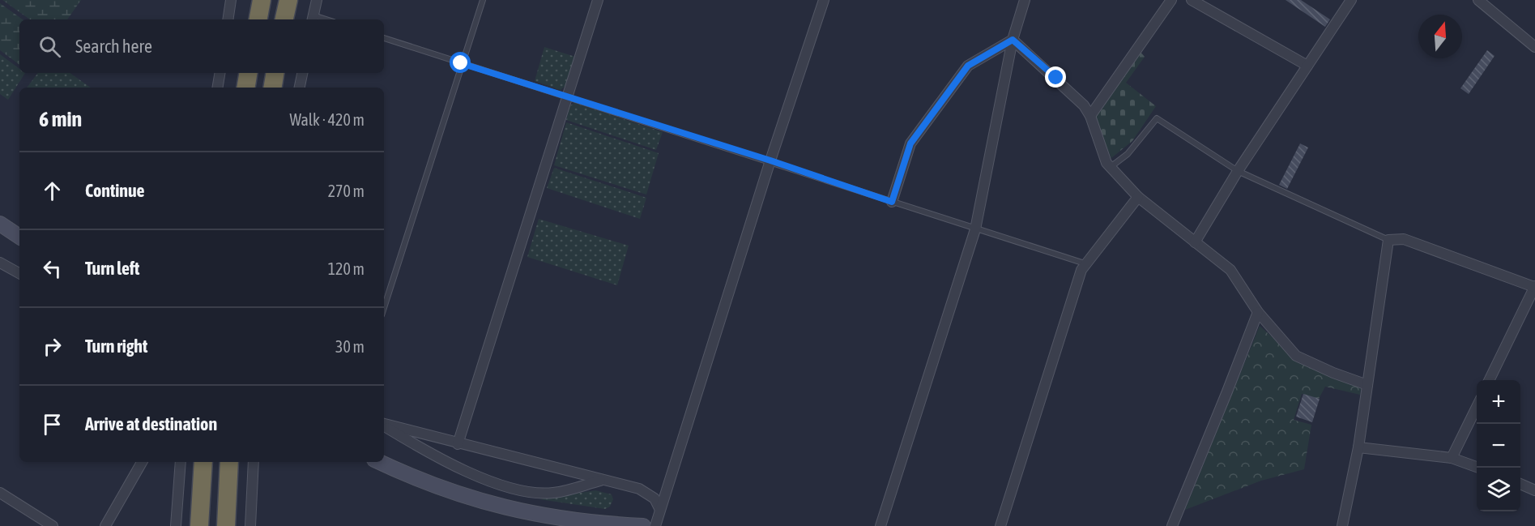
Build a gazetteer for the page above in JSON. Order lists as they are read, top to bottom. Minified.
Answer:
{"north":"top","page":{"search":"Search here","heading":["6 min","Walk · 420 m"],"list":[["Continue","270 m"],["Turn left","120 m"],["Turn right","30 m"],"Arrive at destination"],"map_buttons":["+","−"]}}
